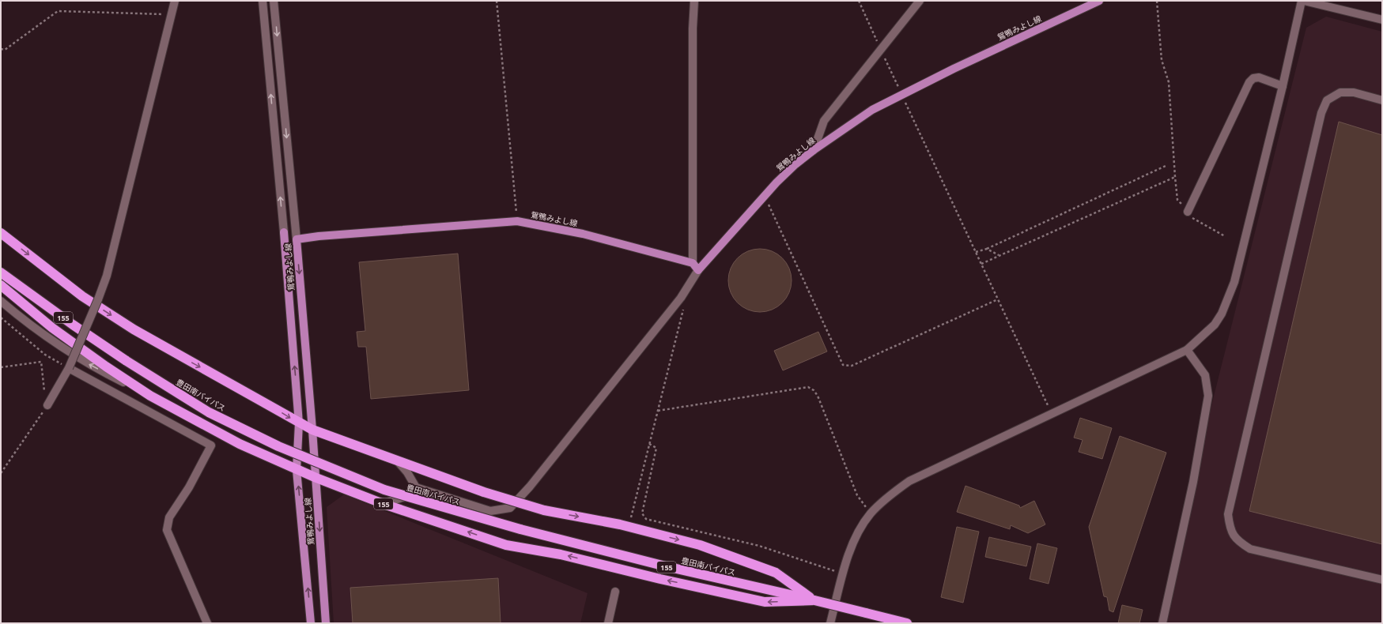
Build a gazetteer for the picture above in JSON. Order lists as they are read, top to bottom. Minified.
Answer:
{"streets":{"highway":["155","豊田南バイパス"],"main road":["鴛鴨みよし線"]},"crossings":[["鴛鴨みよし線","155"],["155","豊田南バイパス"]]}
